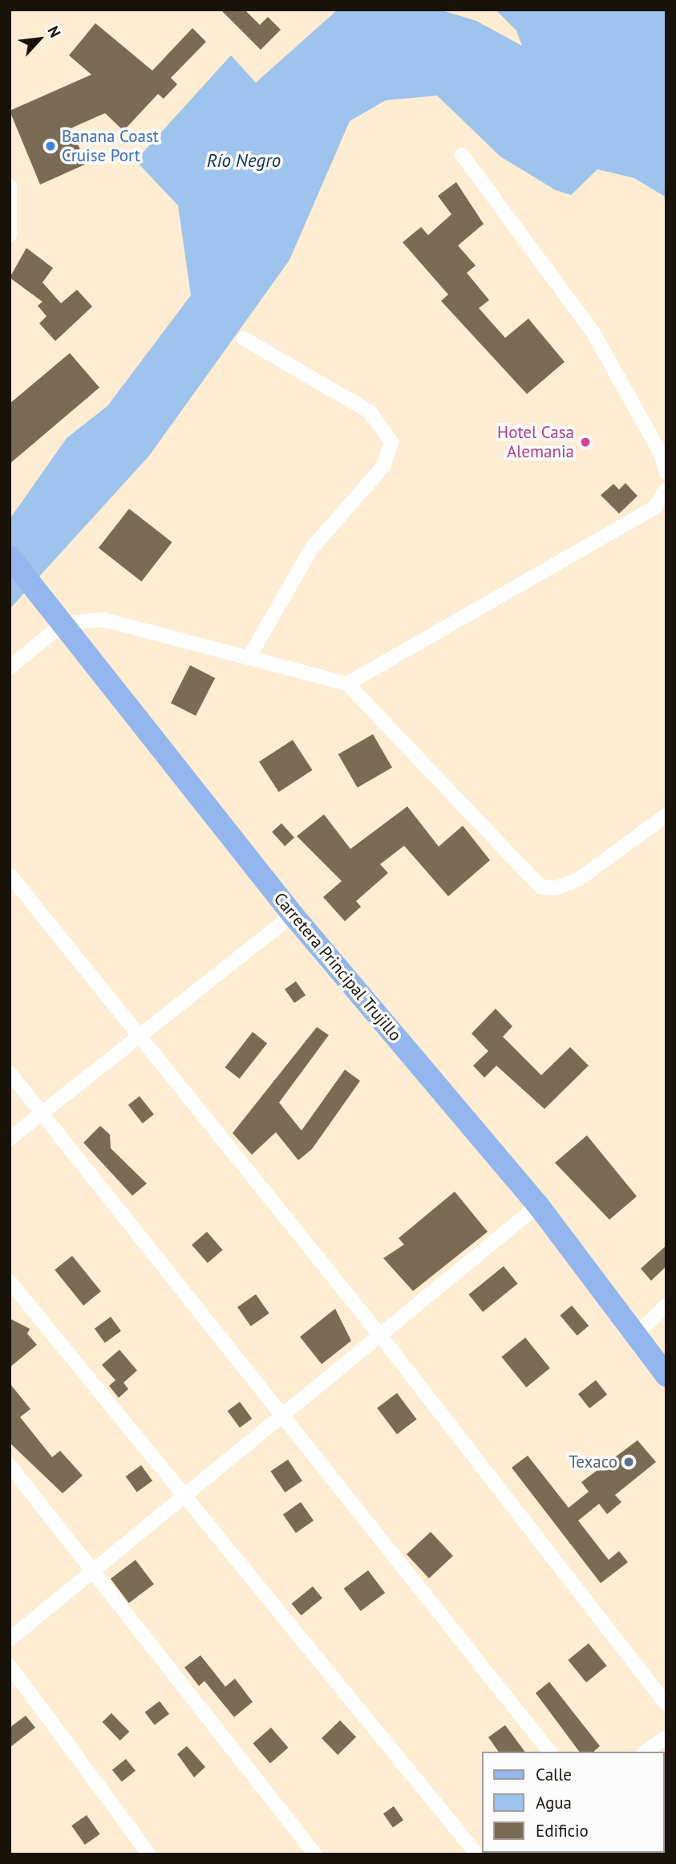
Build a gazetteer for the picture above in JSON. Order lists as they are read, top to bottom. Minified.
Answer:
{"streets":{"main road":["Carretera Principal Trujillo"]},"water":["Río Negro"],"places":["Banana Coast Cruise Port","Hotel Casa Alemania","Texaco"],"legend":["Calle","Agua","Edificio"],"north":"top right"}
